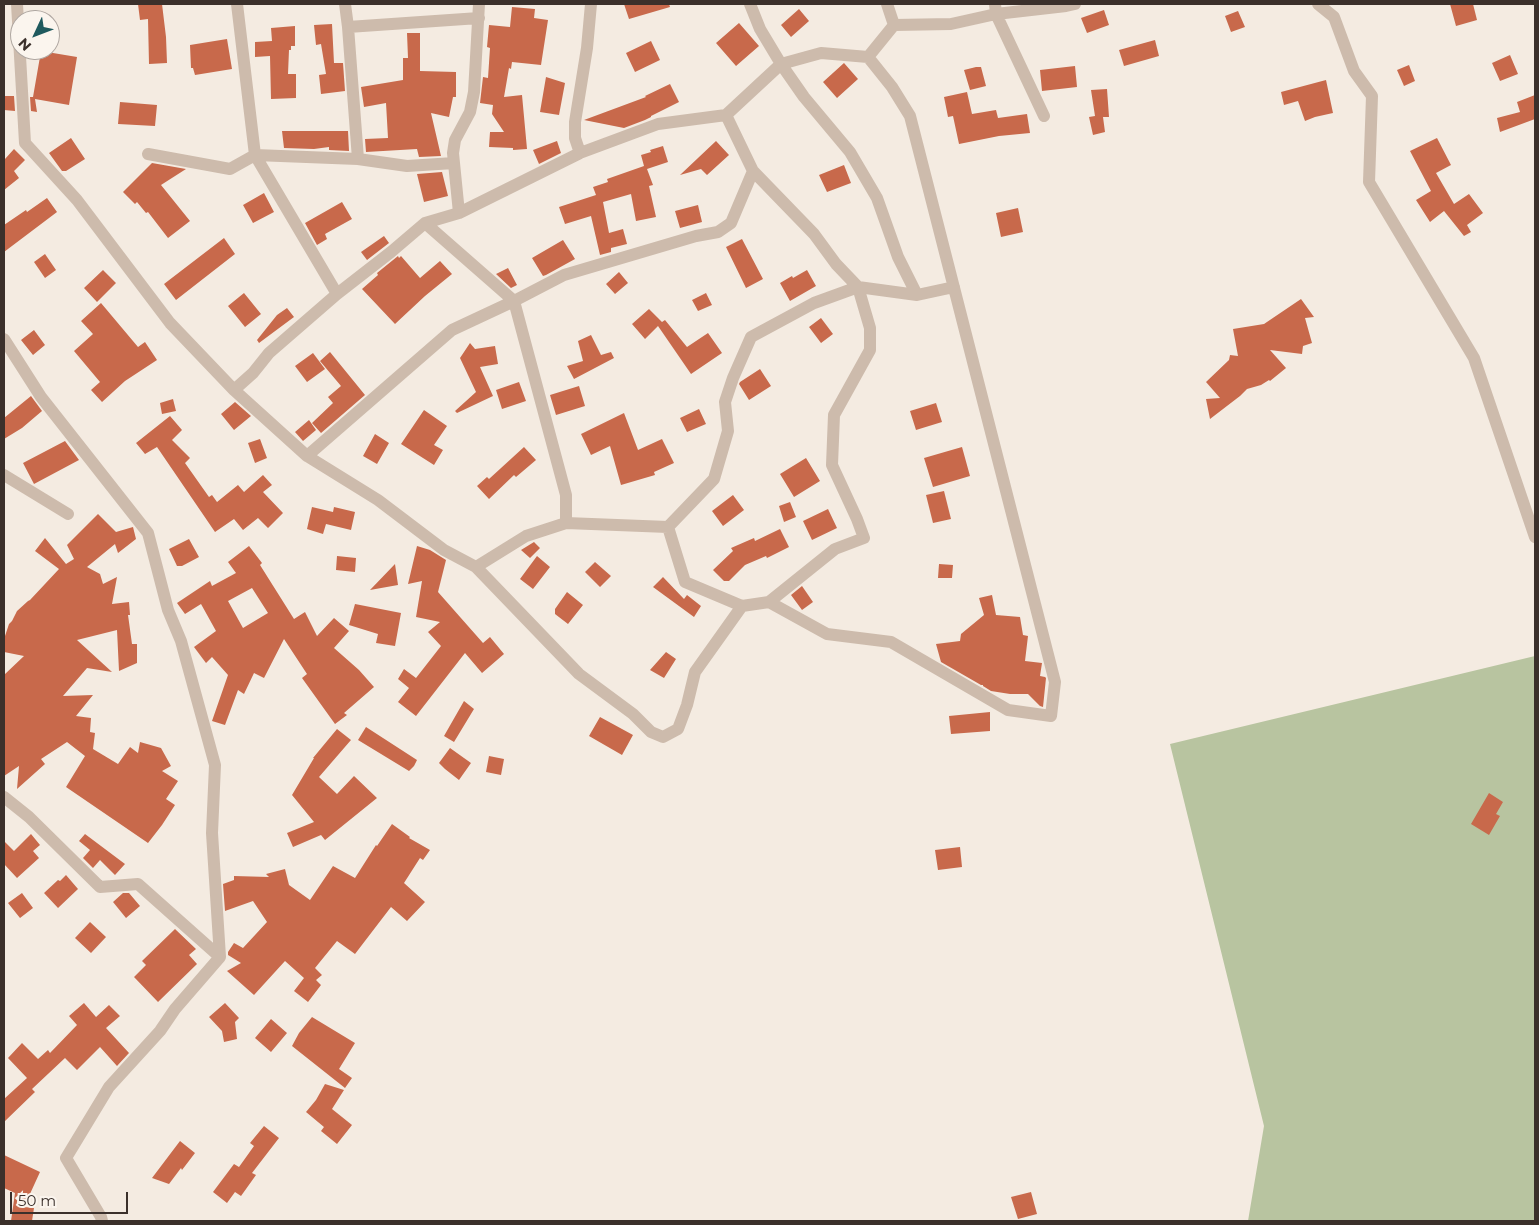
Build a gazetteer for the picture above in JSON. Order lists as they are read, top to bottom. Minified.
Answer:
{"scale_bar":"50 m","north":"bottom left"}
